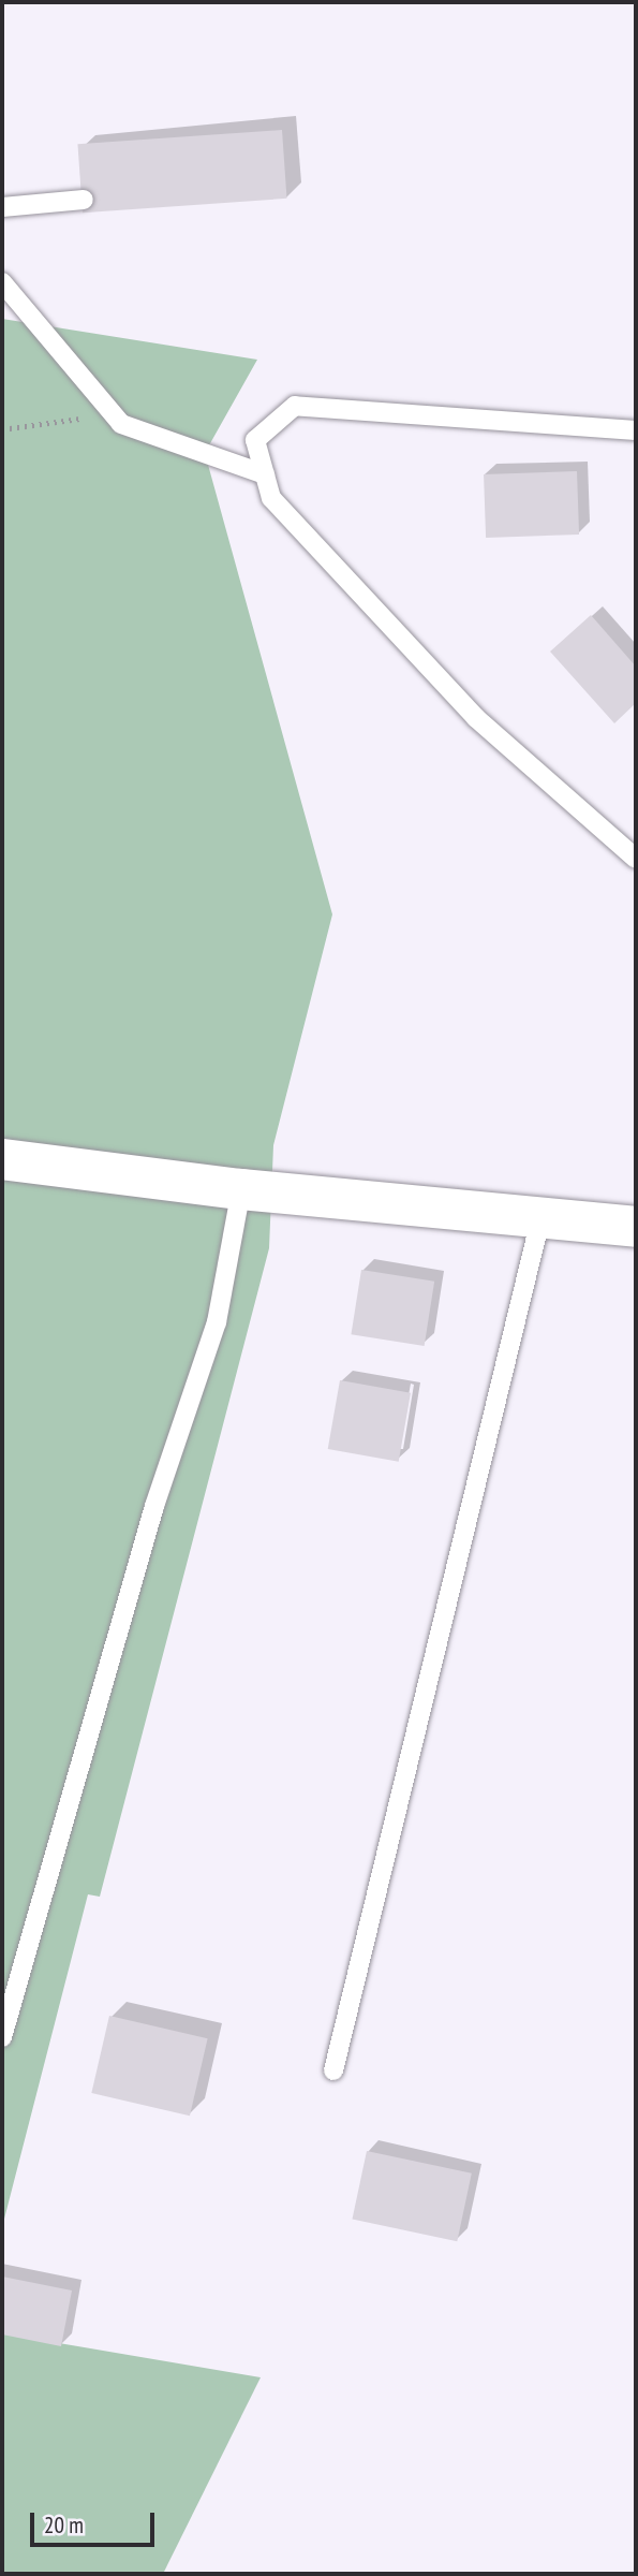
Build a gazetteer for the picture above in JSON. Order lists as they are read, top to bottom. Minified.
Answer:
{"scale_bar":"20 m"}
